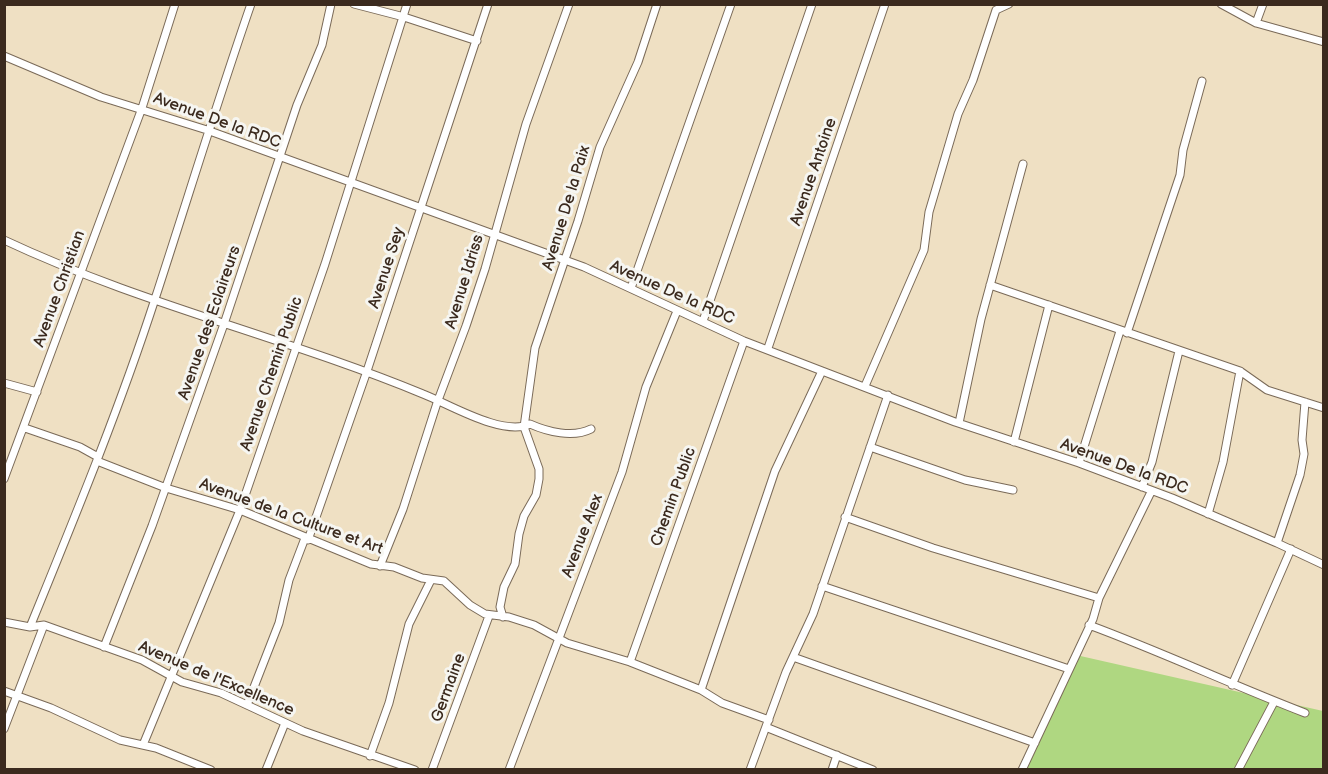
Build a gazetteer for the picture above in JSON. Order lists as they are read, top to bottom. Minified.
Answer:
{"streets":{"street":["Avenue De la RDC","Avenue Antoine","Avenue De la Paix","Avenue Sey","Avenue Idriss","Avenue Christian","Avenue des Eclaireurs","Avenue Chemin Public","Chemin Public","Avenue de la Culture et Art","Avenue Alex","Avenue de l'Excellence","Germaine"]},"crossings":[["Avenue De la RDC","Avenue Antoine"],["Avenue De la RDC","Avenue De la Paix"],["Avenue De la RDC","Avenue Sey"],["Avenue De la RDC","Avenue Idriss"],["Avenue De la RDC","Avenue Christian"],["Avenue De la RDC","Avenue des Eclaireurs"],["Avenue De la RDC","Avenue Chemin Public"],["Avenue De la RDC","Chemin Public"],["Avenue De la RDC","Avenue Alex"],["Avenue Sey","Avenue de la Culture et Art"],["Avenue Sey","Avenue de l'Excellence"],["Avenue Idriss","Avenue de la Culture et Art"],["Avenue Christian","Avenue de la Culture et Art"],["Avenue des Eclaireurs","Avenue de la Culture et Art"],["Avenue des Eclaireurs","Avenue de l'Excellence"],["Avenue Chemin Public","Avenue de la Culture et Art"],["Avenue Chemin Public","Avenue de l'Excellence"],["Chemin Public","Avenue de la Culture et Art"],["Avenue de la Culture et Art","Avenue Alex"],["Avenue de la Culture et Art","Germaine"]]}
